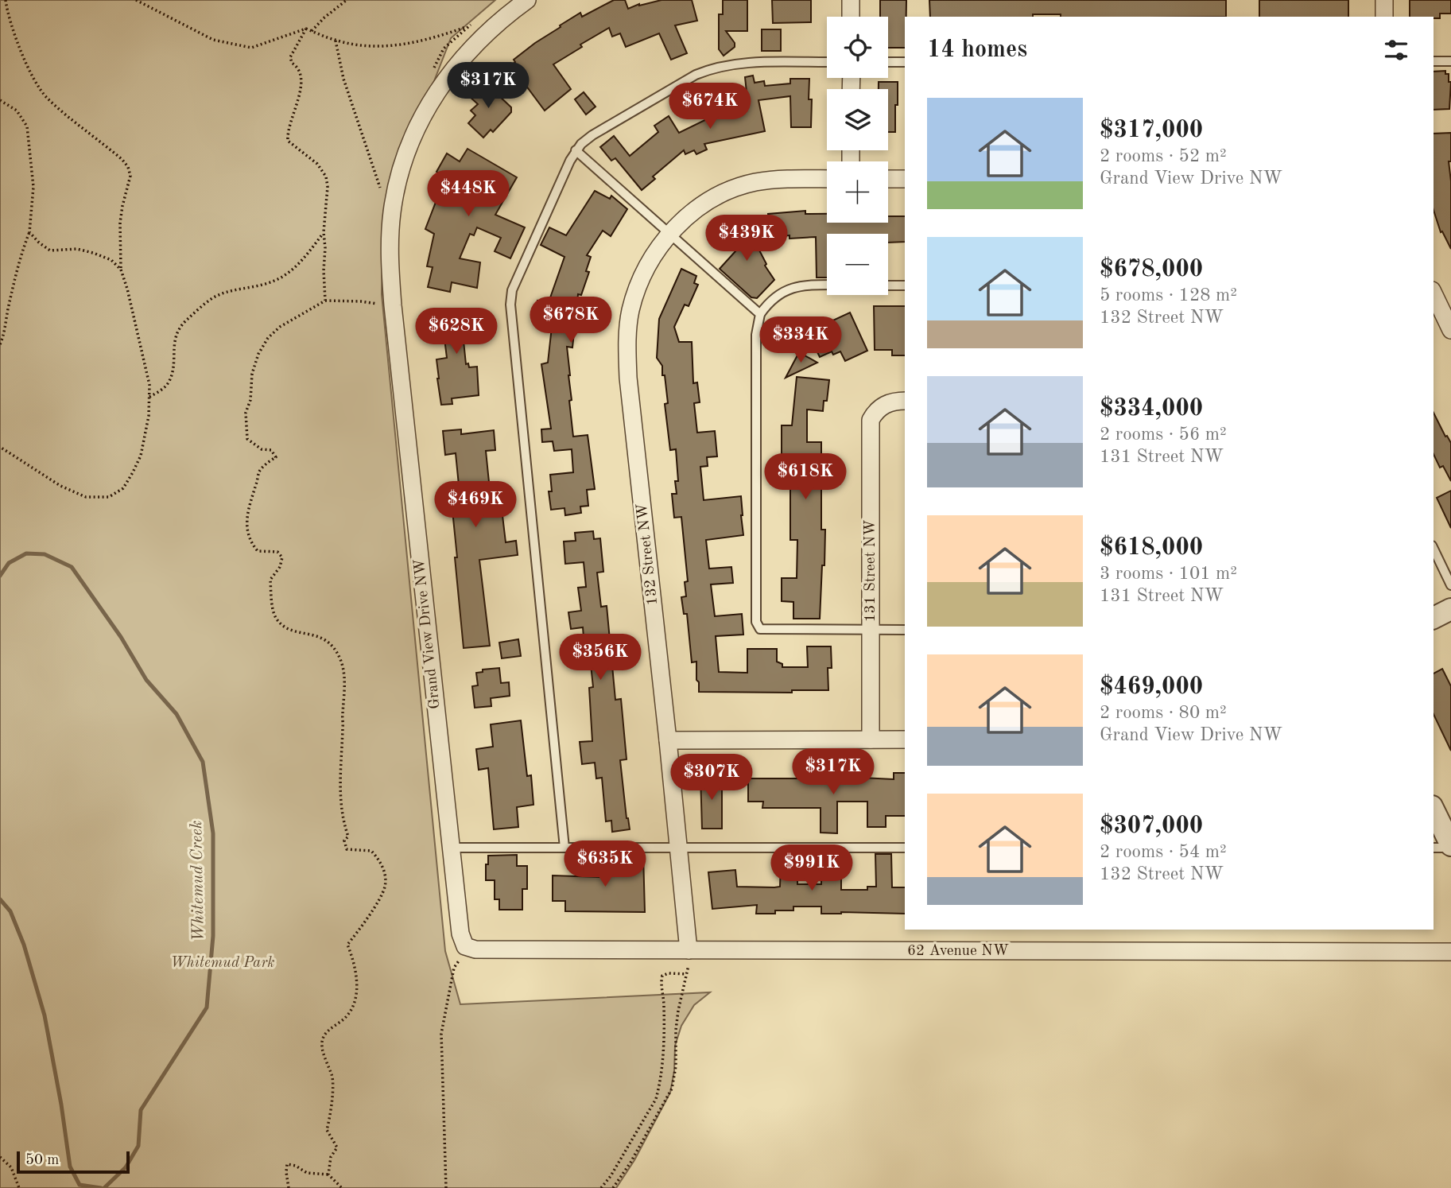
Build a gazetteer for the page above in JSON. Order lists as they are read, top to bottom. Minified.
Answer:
{"streets":{"street":["132 Street NW","131 Street NW","Grand View Drive NW","62 Avenue NW"]},"crossings":[["132 Street NW","62 Avenue NW"],["Grand View Drive NW","62 Avenue NW"]],"water":["Whitemud Creek"],"parks":["Whitemud Park"],"scale_bar":"50 m","page":{"map_buttons":["+","−"],"heading":"14 homes","price":["$317K","$674K","$448K","$439K","$678K","$628K","$334K","$618K","$469K","$356K","$317K","$307K","$635K","$991K"],"list":[{"name":"$317,000","note":"2 rooms · 52 m² · Grand View Drive NW"},{"name":"$678,000","note":"5 rooms · 128 m² · 132 Street NW"},{"name":"$334,000","note":"2 rooms · 56 m² · 131 Street NW"},{"name":"$618,000","note":"3 rooms · 101 m² · 131 Street NW"},{"name":"$469,000","note":"2 rooms · 80 m² · Grand View Drive NW"},{"name":"$307,000","note":"2 rooms · 54 m² · 132 Street NW"}],"scale":"50 m"}}
